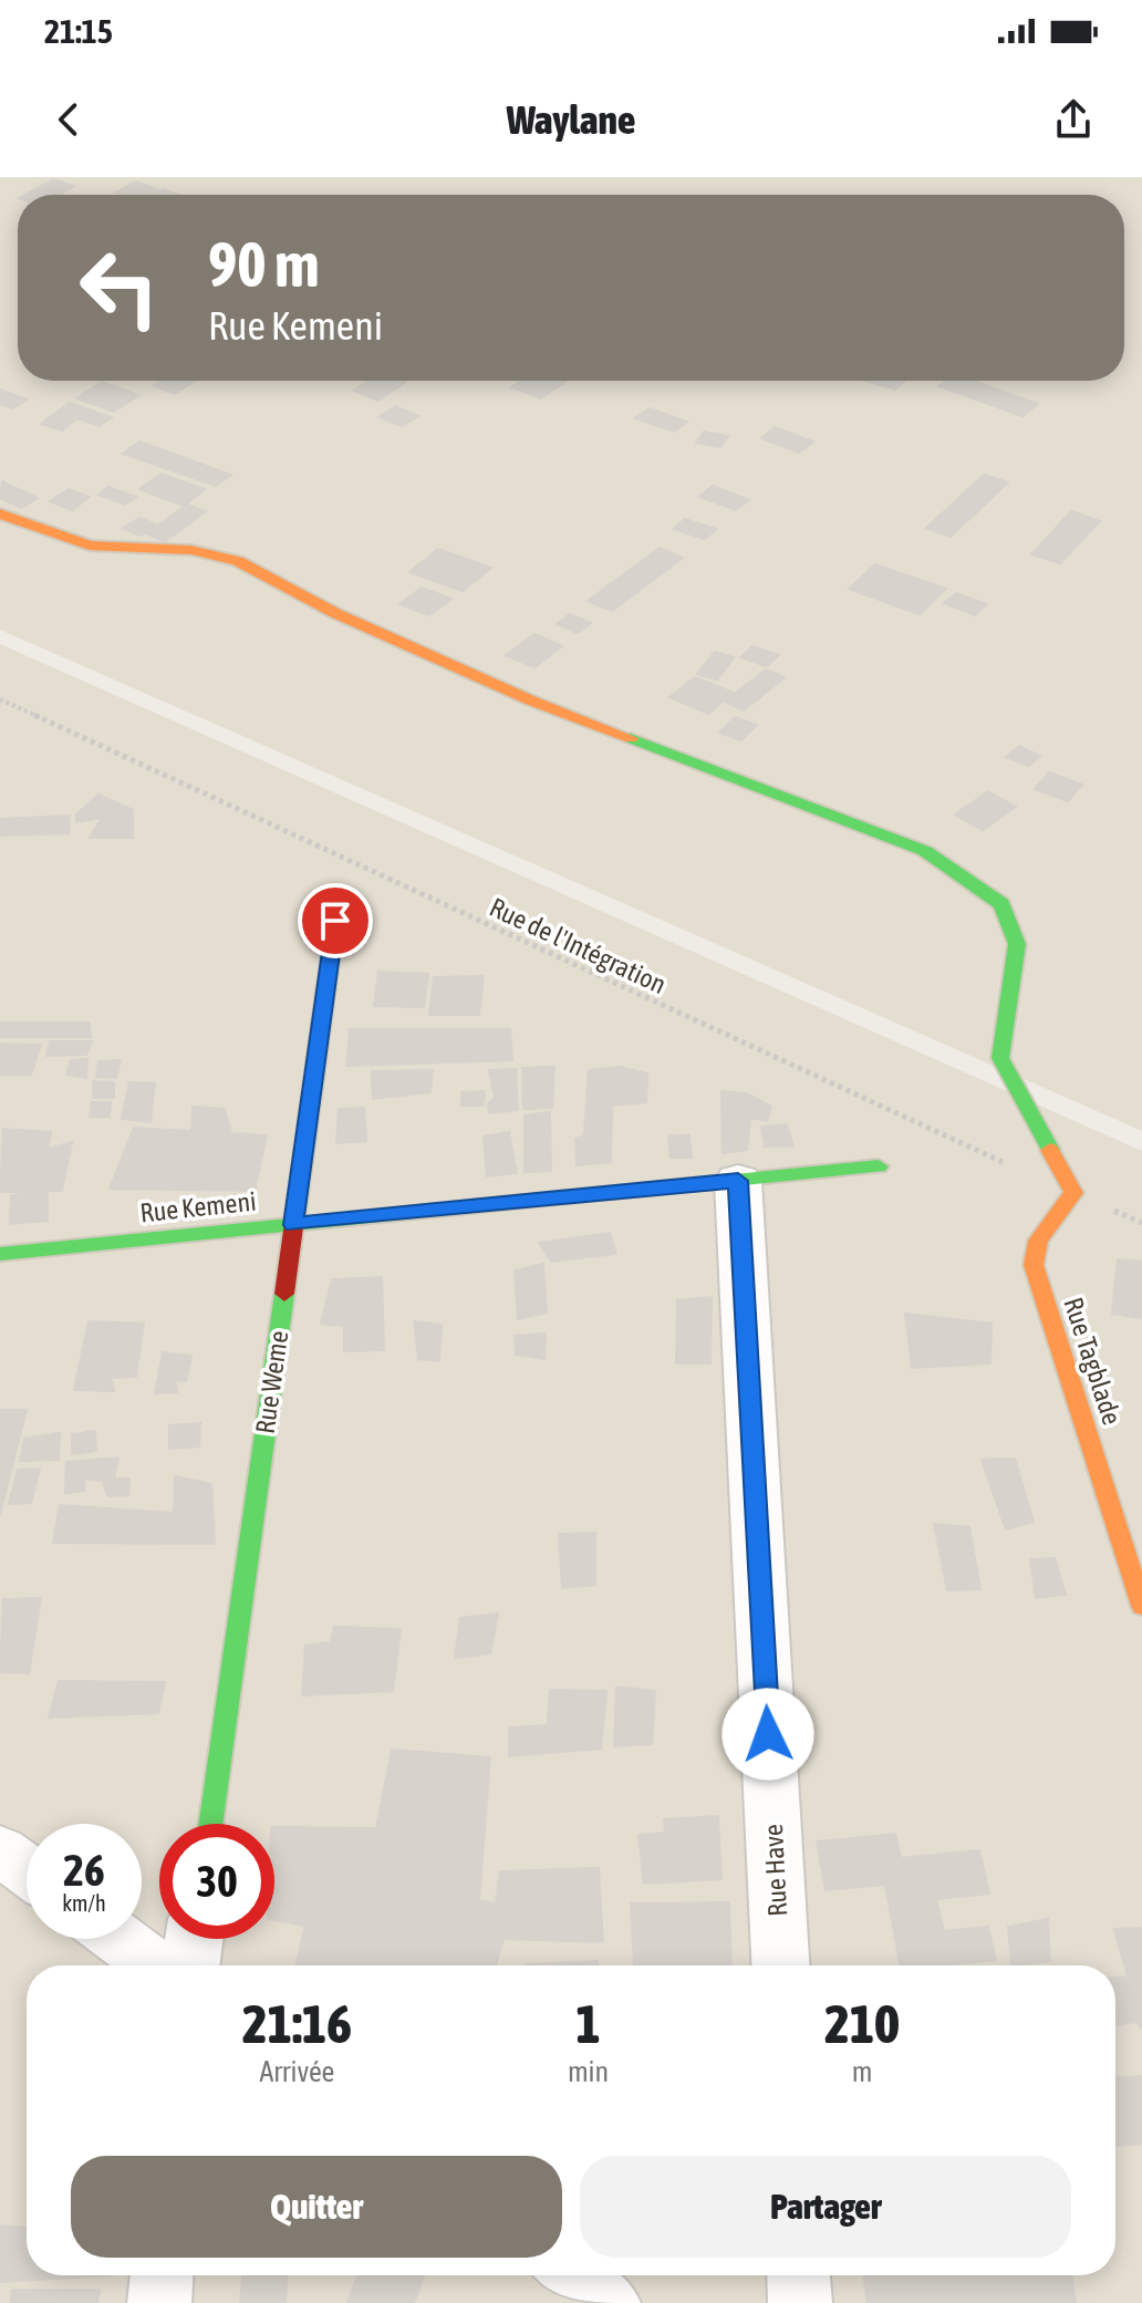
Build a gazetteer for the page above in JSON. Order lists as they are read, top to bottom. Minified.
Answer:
{"streets":{"street":["Rue Kemeni","Rue Tagblade","Rue Weme","Rue Have"],"path":["Rue de l'Intégration"]},"crossings":[["Rue de l'Intégration","Rue Tagblade"],["Rue Kemeni","Rue Weme"],["Rue Kemeni","Rue Have"]],"page":{"status":"21:15","header":"Waylane","turn":["90 m","Rue Kemeni"],"speed":"26 km/h","limit":"30","eta":["21:16","Arrivée","1","min","210","m"],"buttons":["Quitter","Partager"]}}
